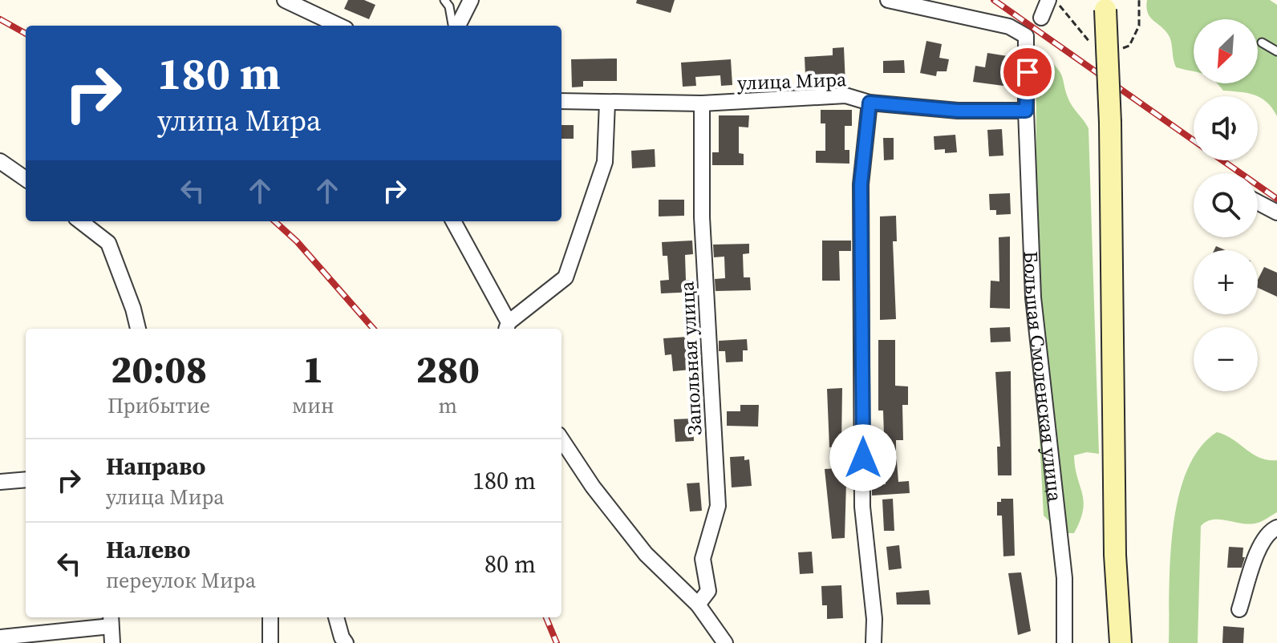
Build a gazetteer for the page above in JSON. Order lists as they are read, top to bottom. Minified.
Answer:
{"streets":{"street":["улица Мира","Запольная улица","Большая Смоленская улица"]},"crossings":[["улица Мира","Запольная улица"],["улица Мира","Большая Смоленская улица"]],"north":"bottom left","page":{"map_buttons":["+","−"],"turn":["180 m","улица Мира"],"eta":["20:08","Прибытие","1","мин","280","m"],"list":[{"name":"Направо","note":"улица Мира","value":"180 m"},{"name":"Налево","note":"переулок Мира","value":"80 m"}]}}
